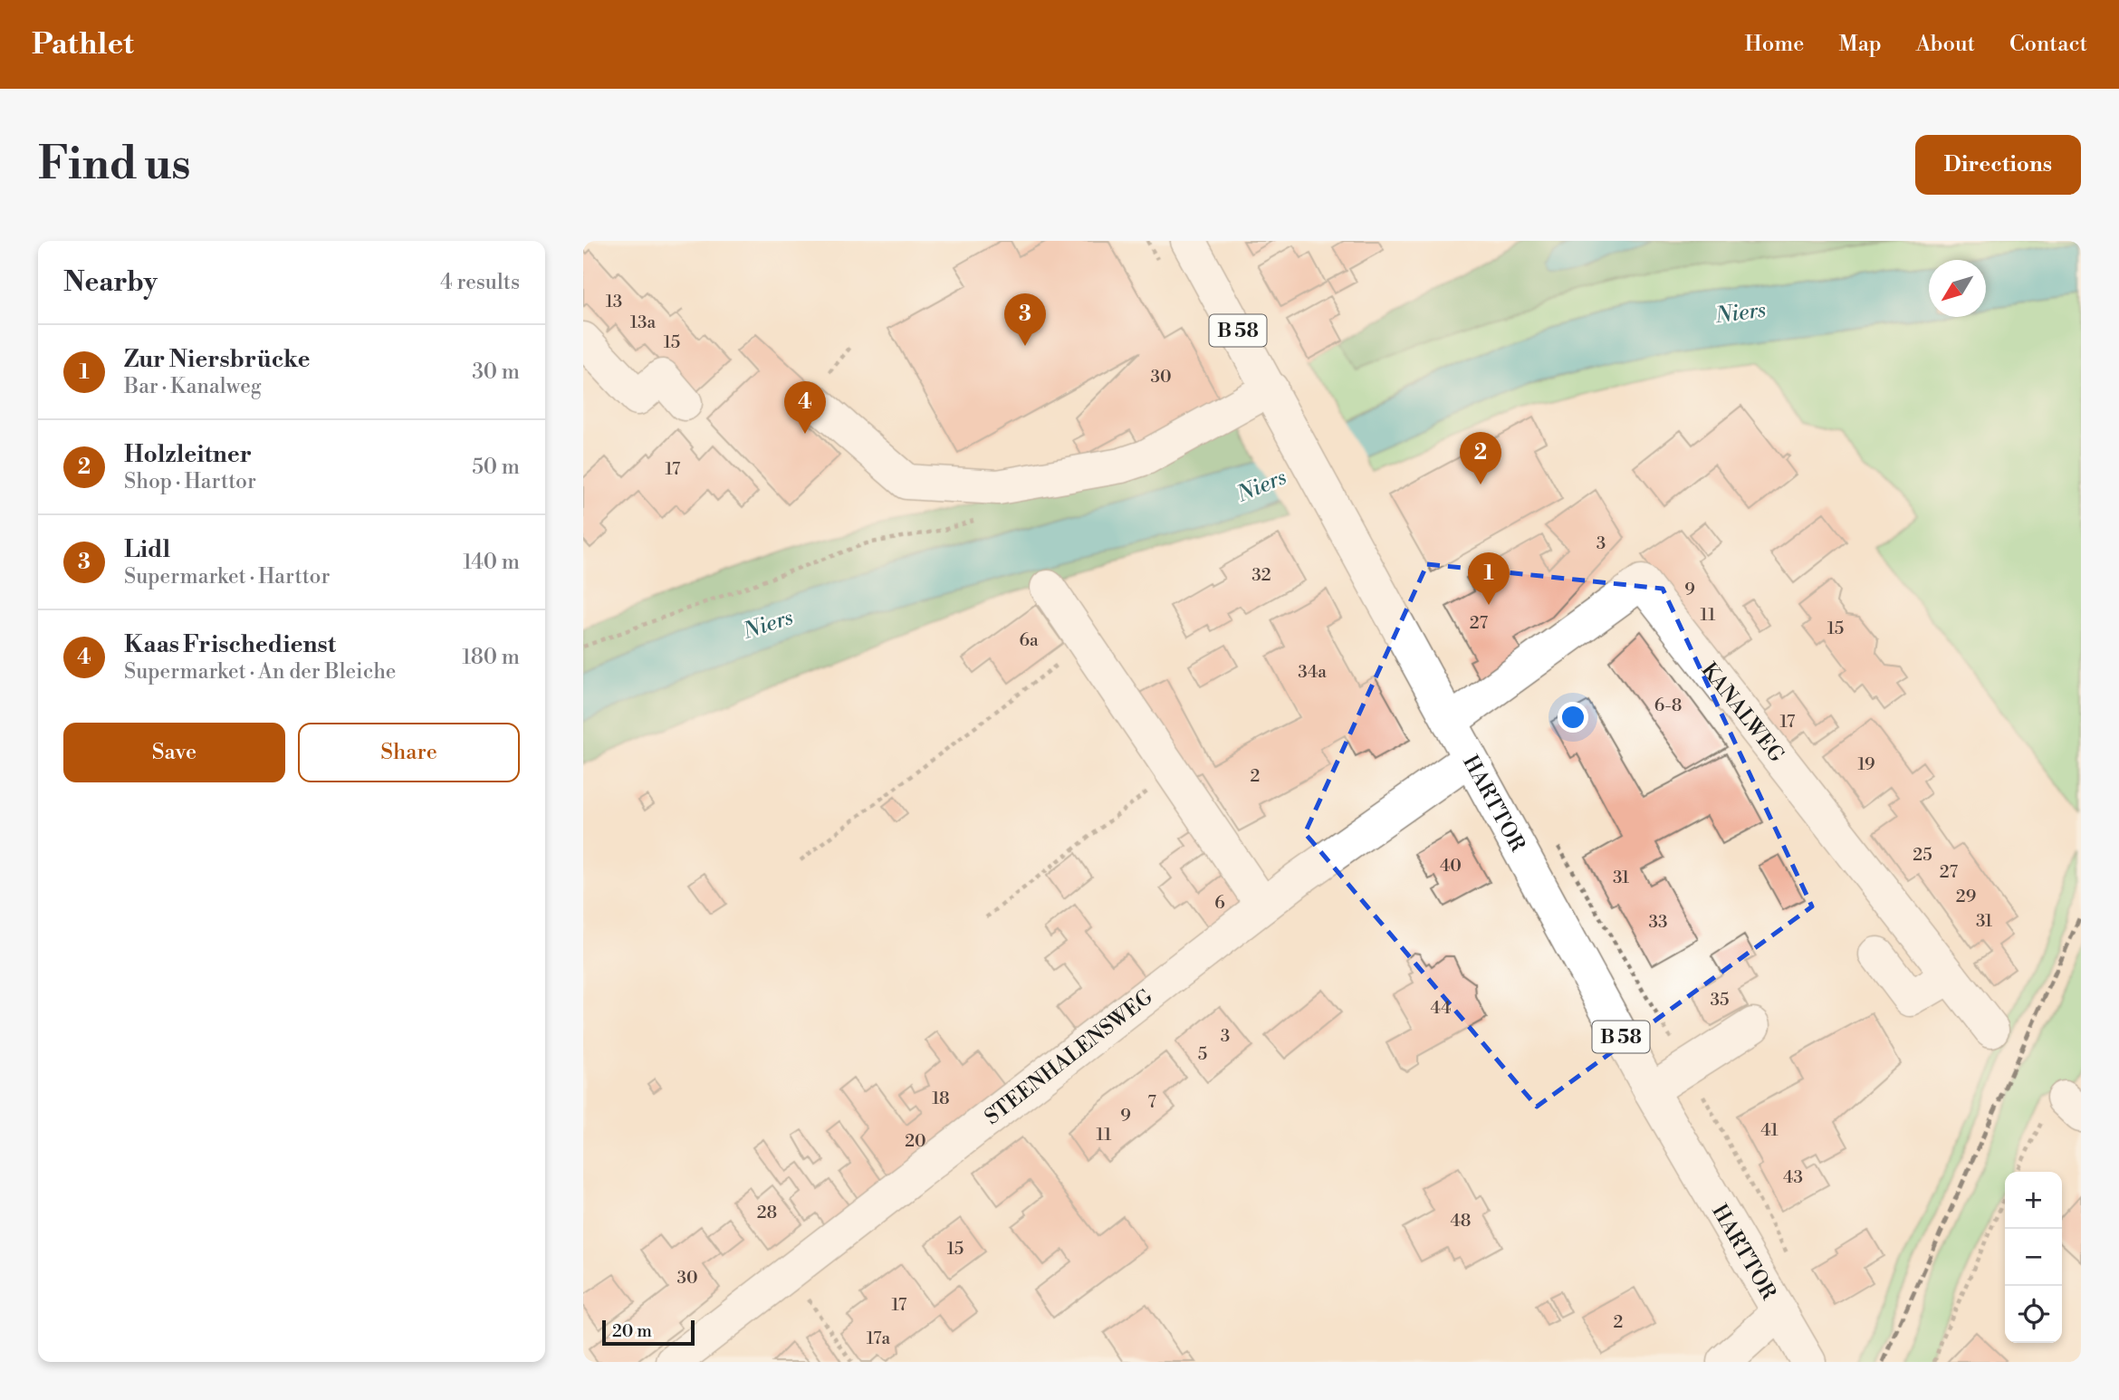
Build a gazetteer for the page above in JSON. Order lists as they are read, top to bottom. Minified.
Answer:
{"streets":{"street":["B 58","KANALWEG","HARTTOR","STEENHALENSWEG"]},"crossings":[["KANALWEG","HARTTOR"],["HARTTOR","STEENHALENSWEG"]],"water":["Niers"],"house_numbers":["13","13a","15","30","17","3","32","9","11","27","15","6a","34a","6-8","17","19","2","25","40","27","31","29","6","31","33","35","44","3","5","18","7","9","41","11","20","43","28","48","15","30","17","2","17a"],"scale_bar":"20 m","north":"bottom left","page":{"header":"Pathlet","nav":["Home","Map","About","Contact"],"buttons":["Directions",["Save","Share"]],"title":"Find us","heading":["Nearby","4 results"],"pins":["3","4","2","1"],"list":[{"mark":"1","name":"Zur Niersbrücke","note":"Bar · Kanalweg","value":"30 m"},{"mark":"2","name":"Holzleitner","note":"Shop · Harttor","value":"50 m"},{"mark":"3","name":"Lidl","note":"Supermarket · Harttor","value":"140 m"},{"mark":"4","name":"Kaas Frischedienst","note":"Supermarket · An der Bleiche","value":"180 m"}],"map_buttons":["+","−"],"scale":"20 m"}}
